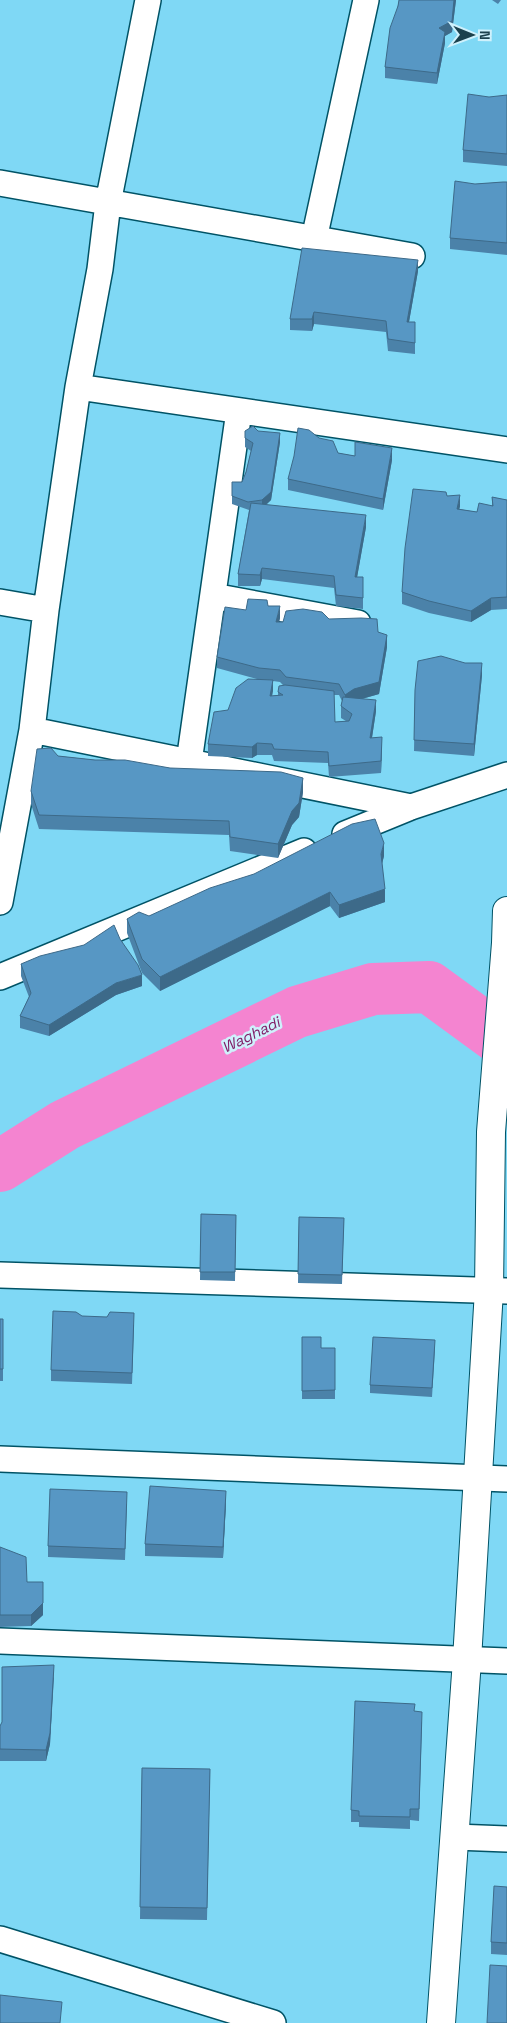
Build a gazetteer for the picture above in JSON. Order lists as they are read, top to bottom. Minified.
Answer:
{"water":["Waghadi"],"north":"right"}
